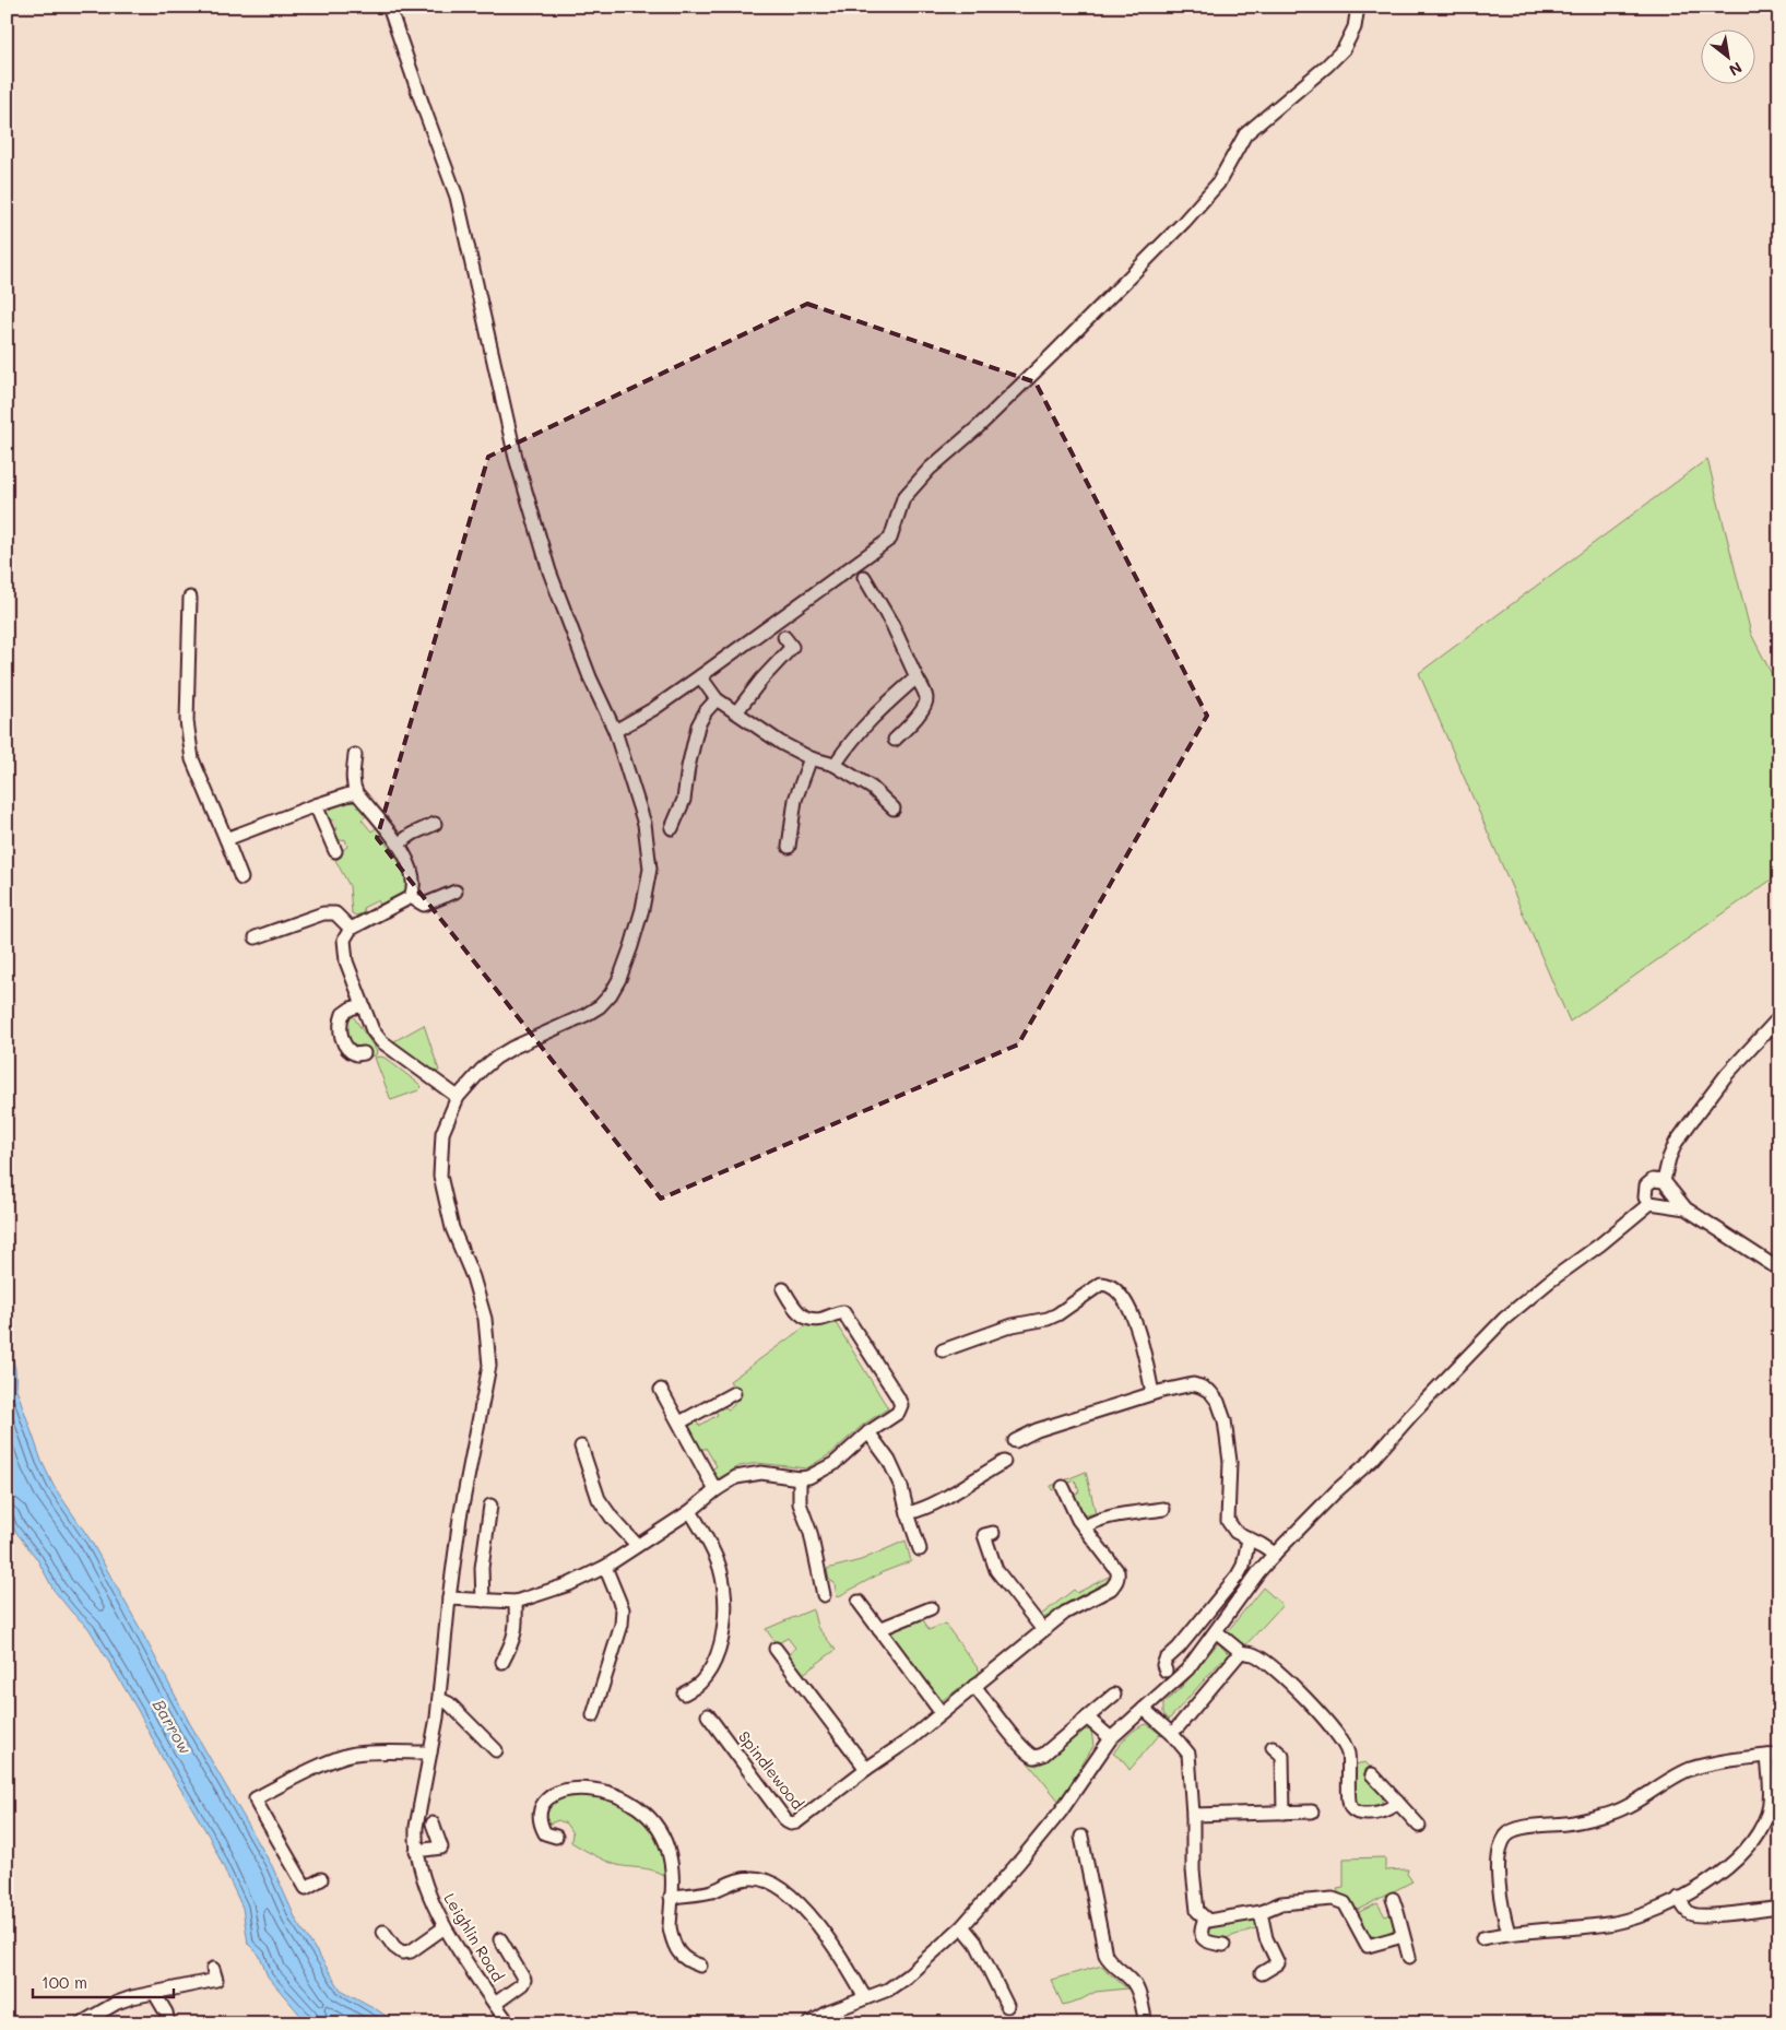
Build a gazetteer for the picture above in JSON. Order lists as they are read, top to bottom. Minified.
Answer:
{"streets":{"street":["Spindlewood","Leighlin Road"]},"water":["Barrow"],"scale_bar":"100 m","north":"bottom right"}
